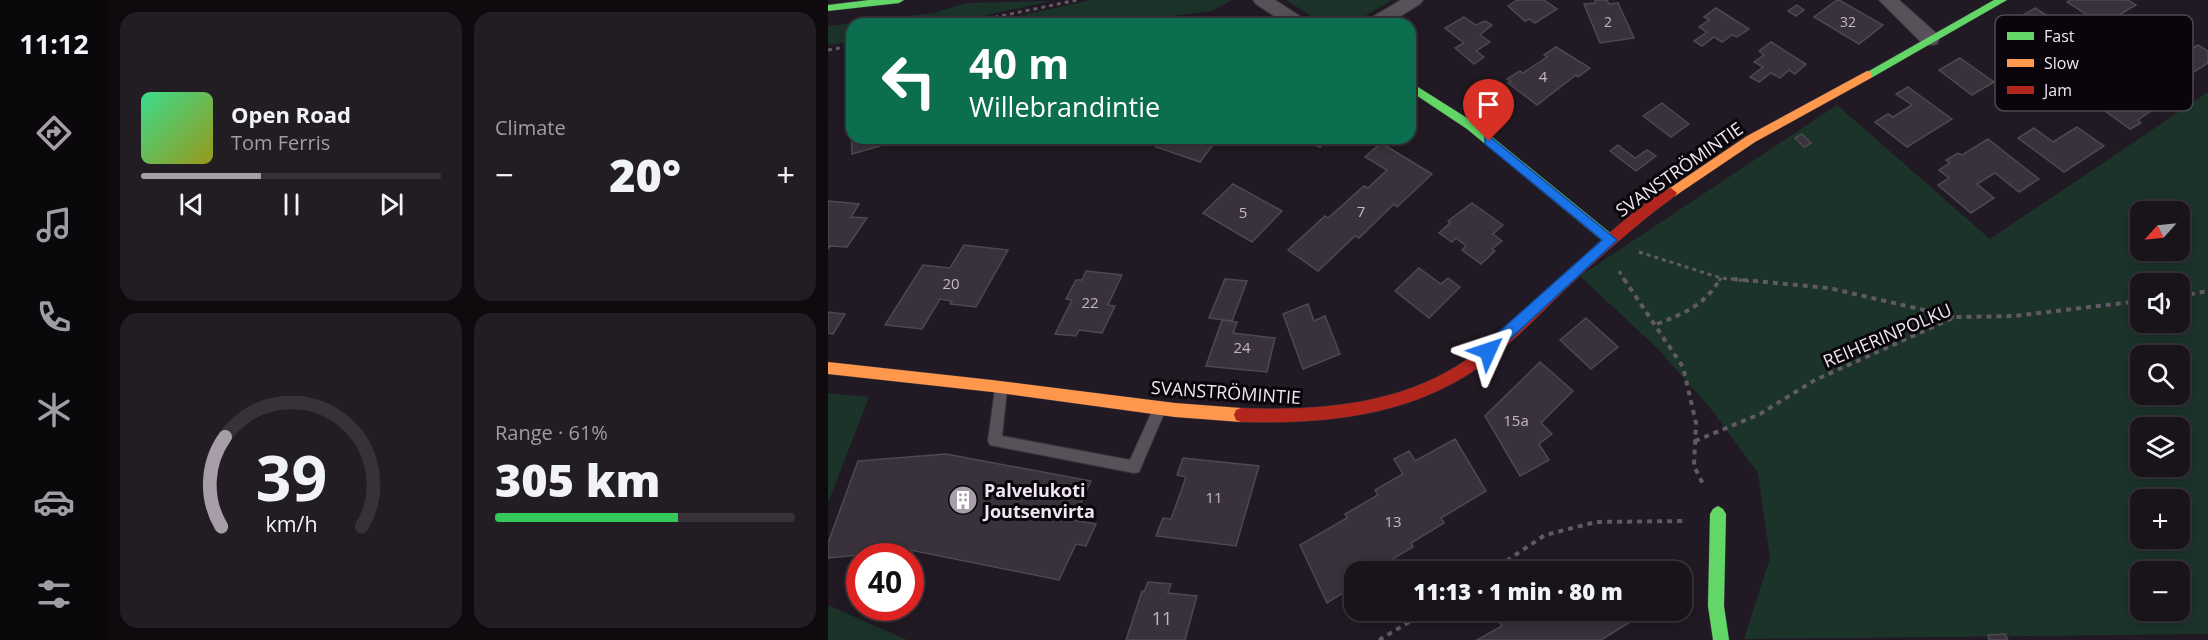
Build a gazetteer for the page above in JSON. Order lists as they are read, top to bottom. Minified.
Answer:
{"streets":{"street":["SVANSTRÖMINTIE"],"path":["REIHERINPOLKU"]},"places":{"building":["Palvelukoti Joutsenvirta"]},"house_numbers":["2","32","4","7","5","20","22","24","15a","11","13","11"],"legend":["Fast","Slow","Jam"],"north":"bottom left","page":{"tabs":"11:12","tile":["Climate",["Range · 61%","305 km"]],"turn":["40 m","Willebrandintie"],"song":["Open Road","Tom Ferris"],"heat":["−","20°","+"],"map_buttons":["+","−"],"limit":"40","trip":"11:13 · 1 min · 80 m","gauge":["39","km/h"]}}
